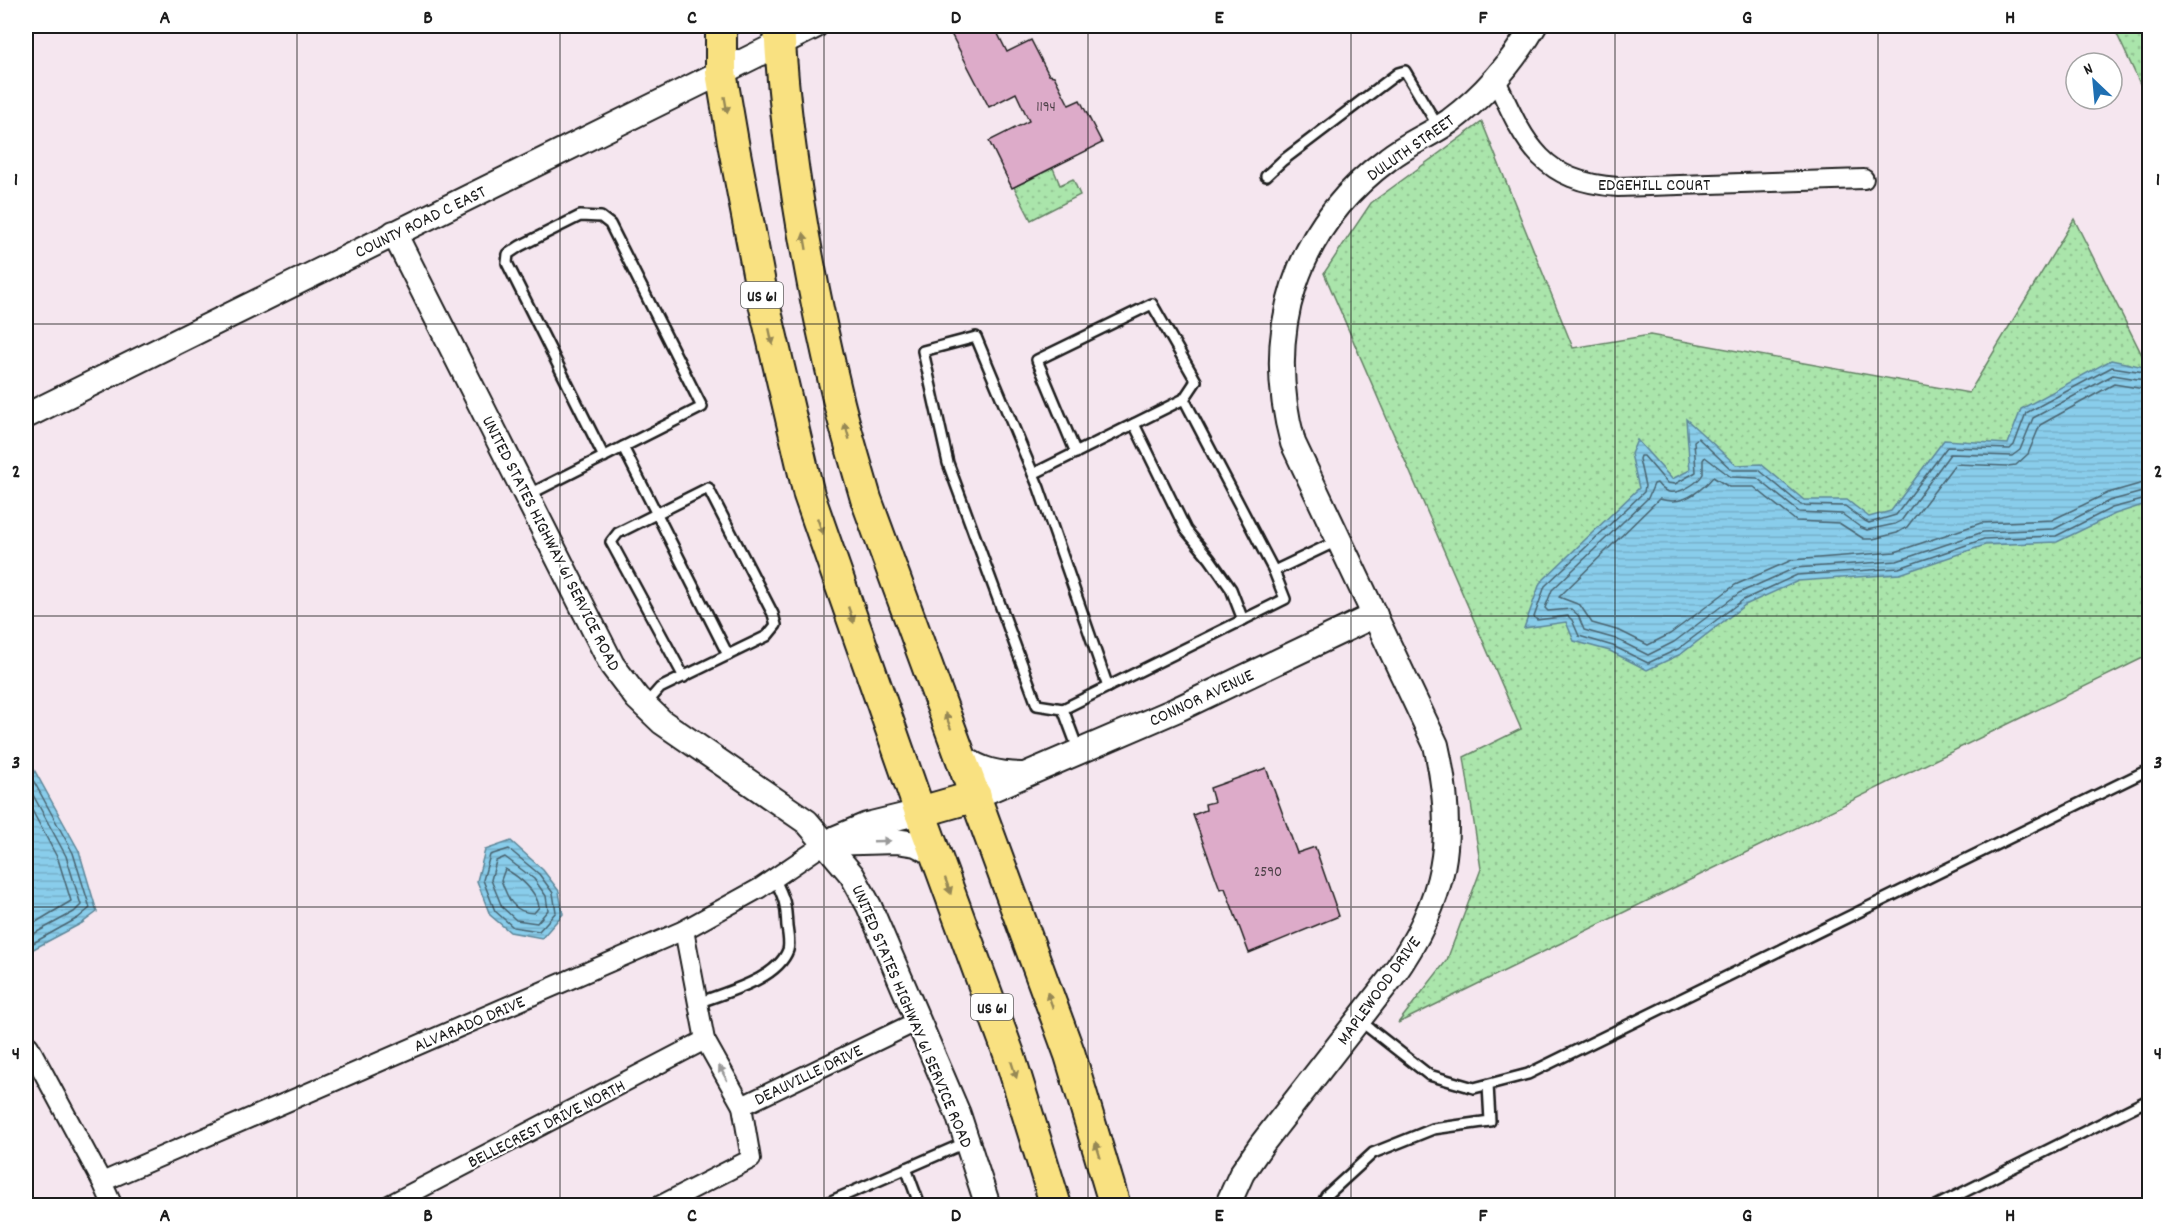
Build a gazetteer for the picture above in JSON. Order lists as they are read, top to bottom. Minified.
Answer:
{"streets":{"main road":["US 61","CONNOR AVENUE"],"street":["DULUTH STREET","EDGEHILL COURT","COUNTY ROAD C EAST","UNITED STATES HIGHWAY 61 SERVICE ROAD","MAPLEWOOD DRIVE","ALVARADO DRIVE","DEAUVILLE DRIVE","BELLECREST DRIVE NORTH"]},"crossings":[["DULUTH STREET","EDGEHILL COURT"],["DULUTH STREET","CONNOR AVENUE"],["DULUTH STREET","MAPLEWOOD DRIVE"],["COUNTY ROAD C EAST","US 61"],["COUNTY ROAD C EAST","UNITED STATES HIGHWAY 61 SERVICE ROAD"],["US 61","CONNOR AVENUE"],["UNITED STATES HIGHWAY 61 SERVICE ROAD","ALVARADO DRIVE"],["UNITED STATES HIGHWAY 61 SERVICE ROAD","DEAUVILLE DRIVE"],["CONNOR AVENUE","MAPLEWOOD DRIVE"]],"house_numbers":["1194","2590"],"north":"top left","grid":{"columns":["A","B","C","D","E","F","G","H"],"rows":["1","2","3","4"]}}
